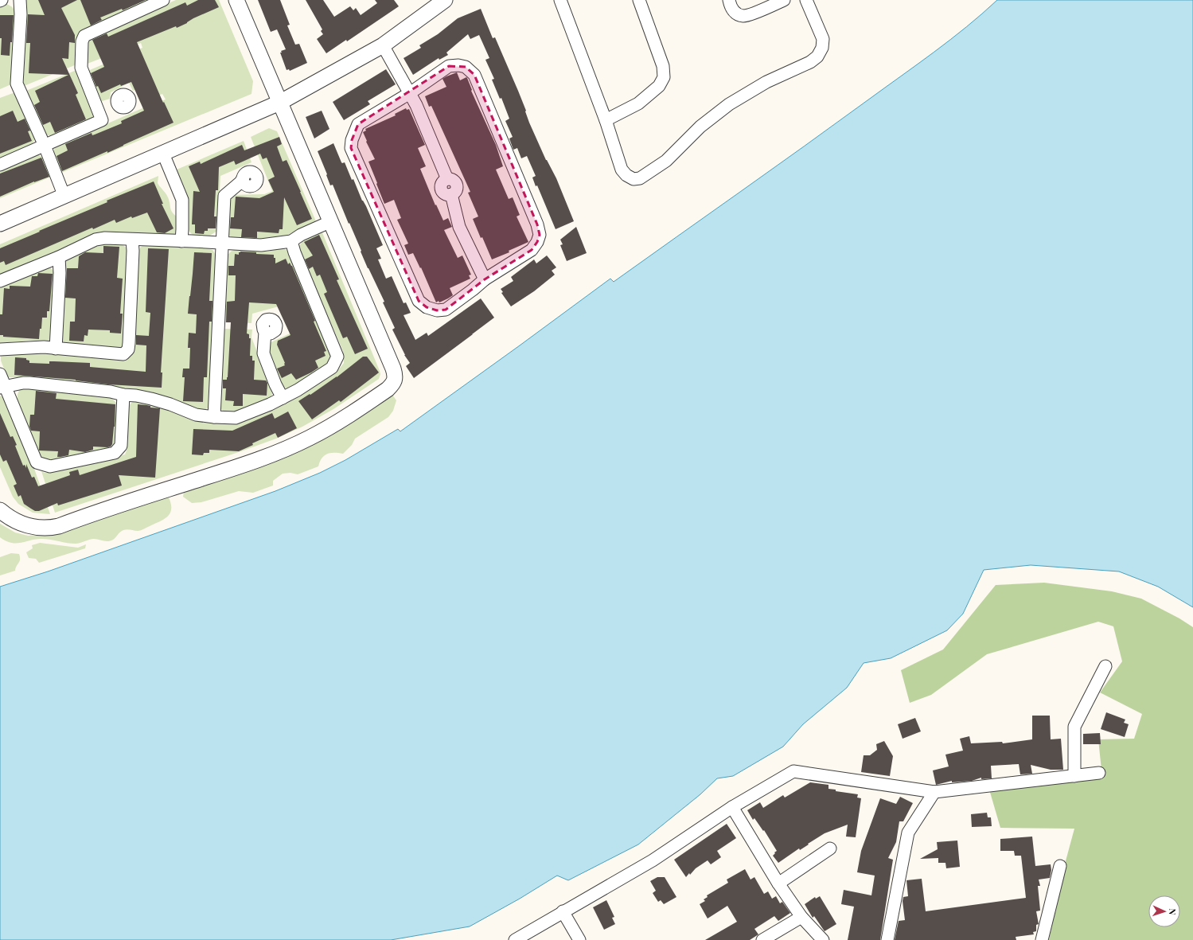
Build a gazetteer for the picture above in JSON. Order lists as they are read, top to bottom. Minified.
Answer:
{"north":"right"}
